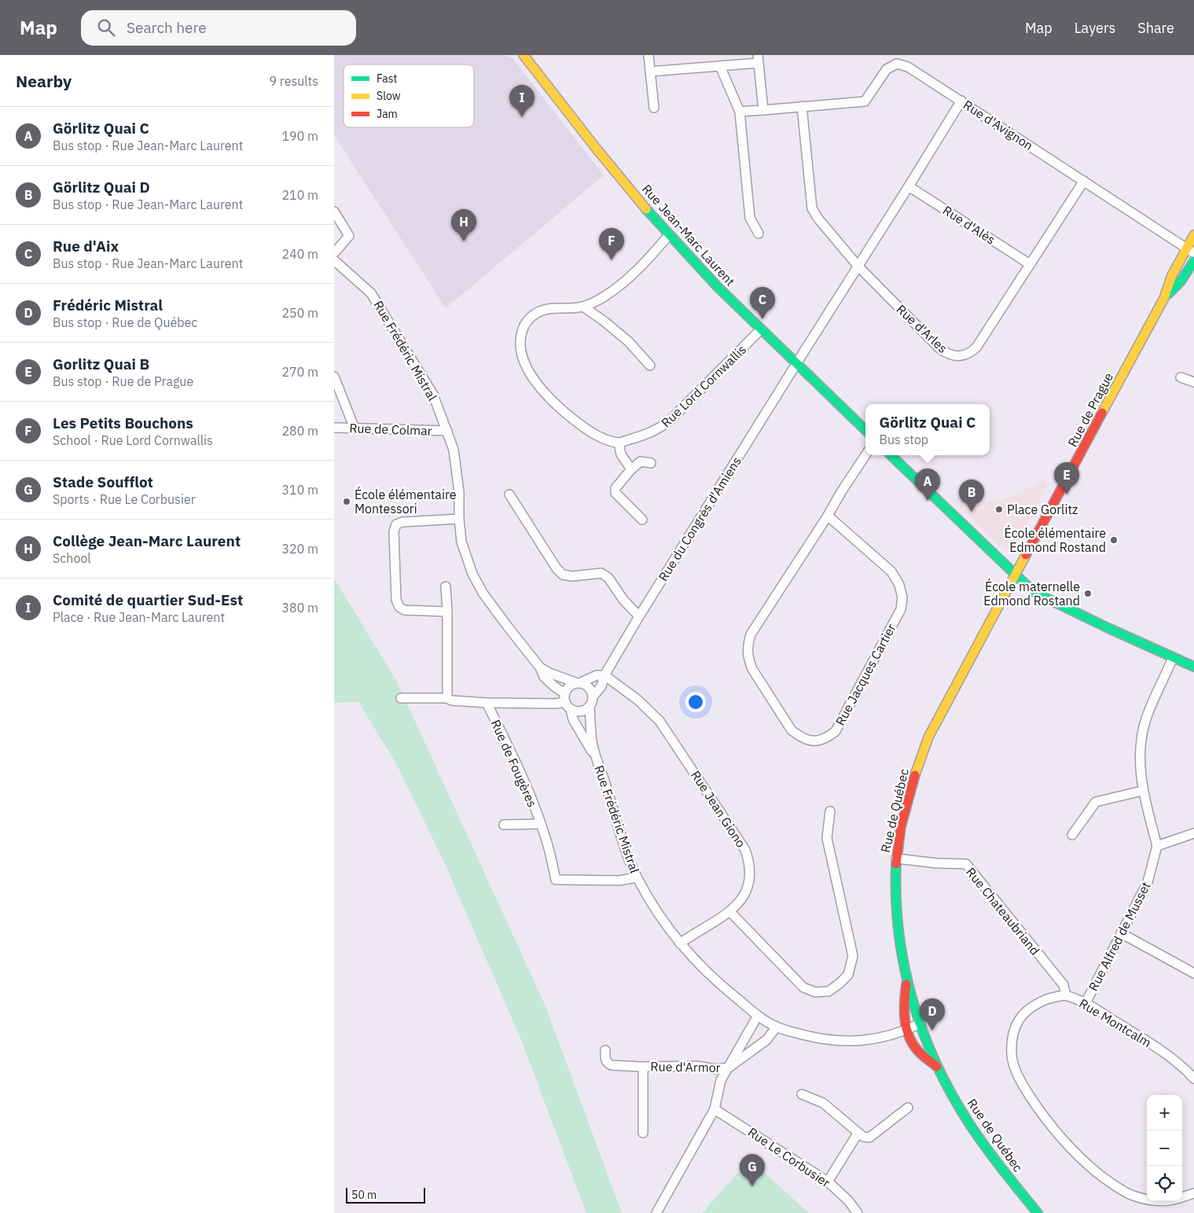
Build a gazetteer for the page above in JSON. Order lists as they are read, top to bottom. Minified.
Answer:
{"streets":{"street":["Rue d'Avignon","Rue d'Alès","Rue Jean-Marc Laurent","Rue d'Arles","Rue Frédéric Mistral","Rue Lord Cornwallis","Rue de Prague","Rue de Colmar","Rue du Congrès d'Amiens","Rue Jacques Cartier","Rue de Fougères","Rue Jean Giono","Rue de Québec","Rue Chateaubriand","Rue Alfred de Musset","Rue Montcalm","Rue d'Armor","Rue Le Corbusier"]},"crossings":[["Rue d'Avignon","Rue d'Arles"],["Rue d'Avignon","Rue de Prague"],["Rue d'Avignon","Rue du Congrès d'Amiens"],["Rue d'Alès","Rue d'Arles"],["Rue d'Alès","Rue du Congrès d'Amiens"],["Rue Jean-Marc Laurent","Rue Lord Cornwallis"],["Rue Jean-Marc Laurent","Rue du Congrès d'Amiens"],["Rue d'Arles","Rue du Congrès d'Amiens"],["Rue Frédéric Mistral","Rue de Colmar"],["Rue Frédéric Mistral","Rue du Congrès d'Amiens"],["Rue Frédéric Mistral","Rue de Fougères"],["Rue Frédéric Mistral","Rue Jean Giono"],["Rue Frédéric Mistral","Rue de Québec"],["Rue de Prague","Rue de Québec"],["Rue du Congrès d'Amiens","Rue de Fougères"],["Rue du Congrès d'Amiens","Rue Jean Giono"],["Rue de Québec","Rue Chateaubriand"],["Rue Chateaubriand","Rue Montcalm"],["Rue Alfred de Musset","Rue Montcalm"]],"places":["École élémentaire Montessori","Place Gorlitz","École élémentaire Edmond Rostand","École maternelle Edmond Rostand"],"legend":["Fast","Slow","Jam"],"scale_bar":"50 m","page":{"header":"Map","search":"Search here","nav":["Map","Layers","Share"],"heading":["Nearby","9 results"],"pins":["I","H","F","C","E","A","B","D","G"],"list":[{"mark":"A","name":"Görlitz Quai C","note":"Bus stop · Rue Jean-Marc Laurent","value":"190 m"},{"mark":"B","name":"Görlitz Quai D","note":"Bus stop · Rue Jean-Marc Laurent","value":"210 m"},{"mark":"C","name":"Rue d'Aix","note":"Bus stop · Rue Jean-Marc Laurent","value":"240 m"},{"mark":"D","name":"Frédéric Mistral","note":"Bus stop · Rue de Québec","value":"250 m"},{"mark":"E","name":"Gorlitz Quai B","note":"Bus stop · Rue de Prague","value":"270 m"},{"mark":"F","name":"Les Petits Bouchons","note":"School · Rue Lord Cornwallis","value":"280 m"},{"mark":"G","name":"Stade Soufflot","note":"Sports · Rue Le Corbusier","value":"310 m"},{"mark":"H","name":"Collège Jean-Marc Laurent","note":"School","value":"320 m"},{"mark":"I","name":"Comité de quartier Sud-Est","note":"Place · Rue Jean-Marc Laurent","value":"380 m"}],"popup":["Görlitz Quai C","Bus stop"],"map_buttons":["+","−"],"scale":"50 m"}}
